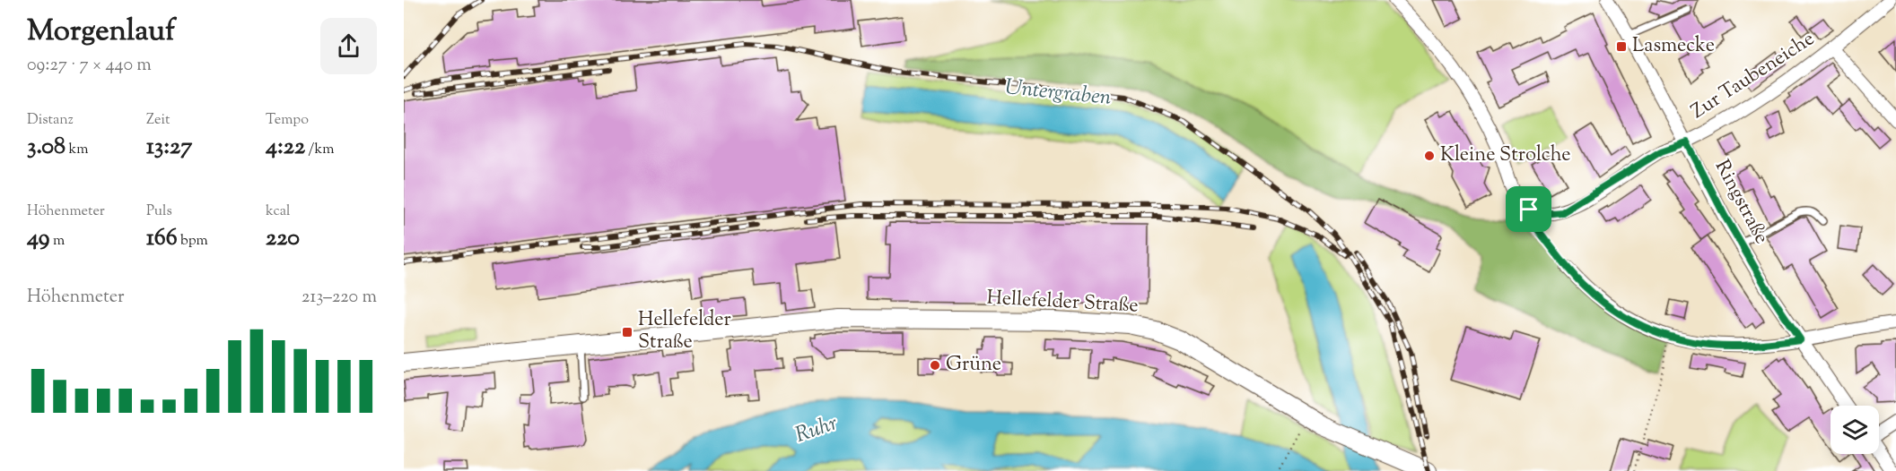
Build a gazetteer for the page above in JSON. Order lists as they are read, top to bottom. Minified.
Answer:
{"streets":{"street":["Zur Taubeneiche","Ringstraße","Hellefelder Straße"]},"crossings":[["Zur Taubeneiche","Ringstraße"]],"water":["Untergraben","Ruhr"],"places":{"transit":["Lasmecke","Hellefelder Straße"],"other":["Kleine Strolche","Grüne"]},"page":{"heading":["Morgenlauf","09:27 · 7 × 440 m"],"stats":[["Distanz","3.08 km"],["Zeit","13:27"],["Tempo","4:22 /km"],["Höhenmeter","49 m"],["Puls","166 bpm"],["kcal","220"]],"chart":["Höhenmeter","213–220 m"]}}
